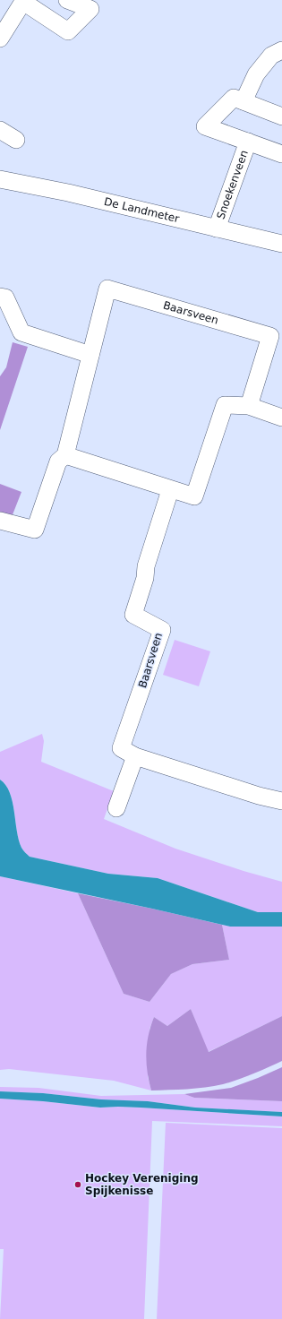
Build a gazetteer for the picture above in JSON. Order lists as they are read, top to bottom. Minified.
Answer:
{"streets":{"street":["Snoekenveen","De Landmeter","Baarsveen"]},"crossings":[["Snoekenveen","De Landmeter"]],"places":["Hockey Vereniging Spijkenisse"]}
